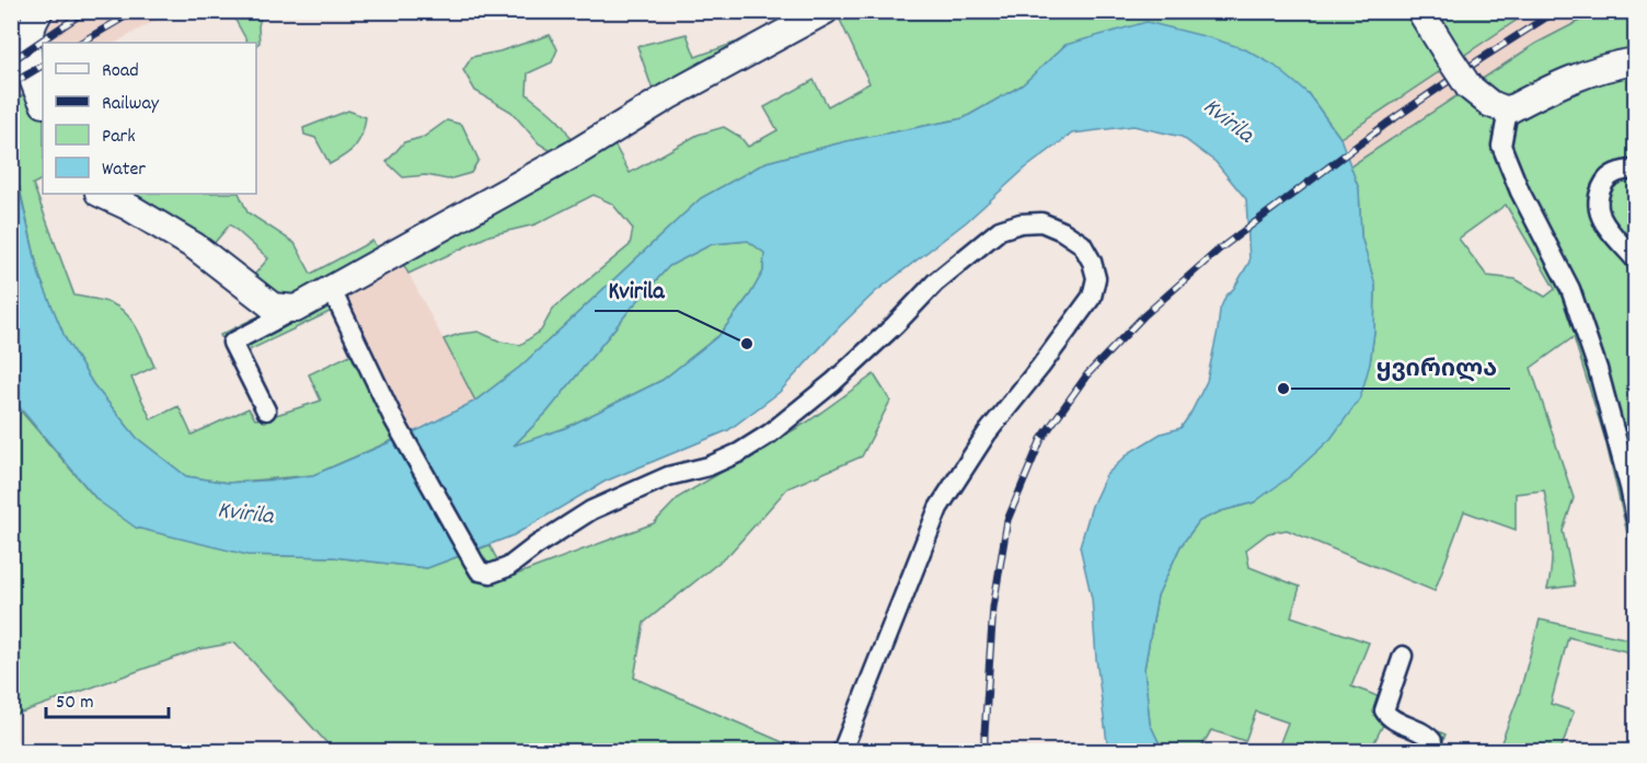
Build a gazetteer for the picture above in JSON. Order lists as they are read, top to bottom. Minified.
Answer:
{"water":["Kvirila"],"places":["Kvirila","ყვირილა"],"legend":["Road","Railway","Park","Water"],"scale_bar":"50 m"}
